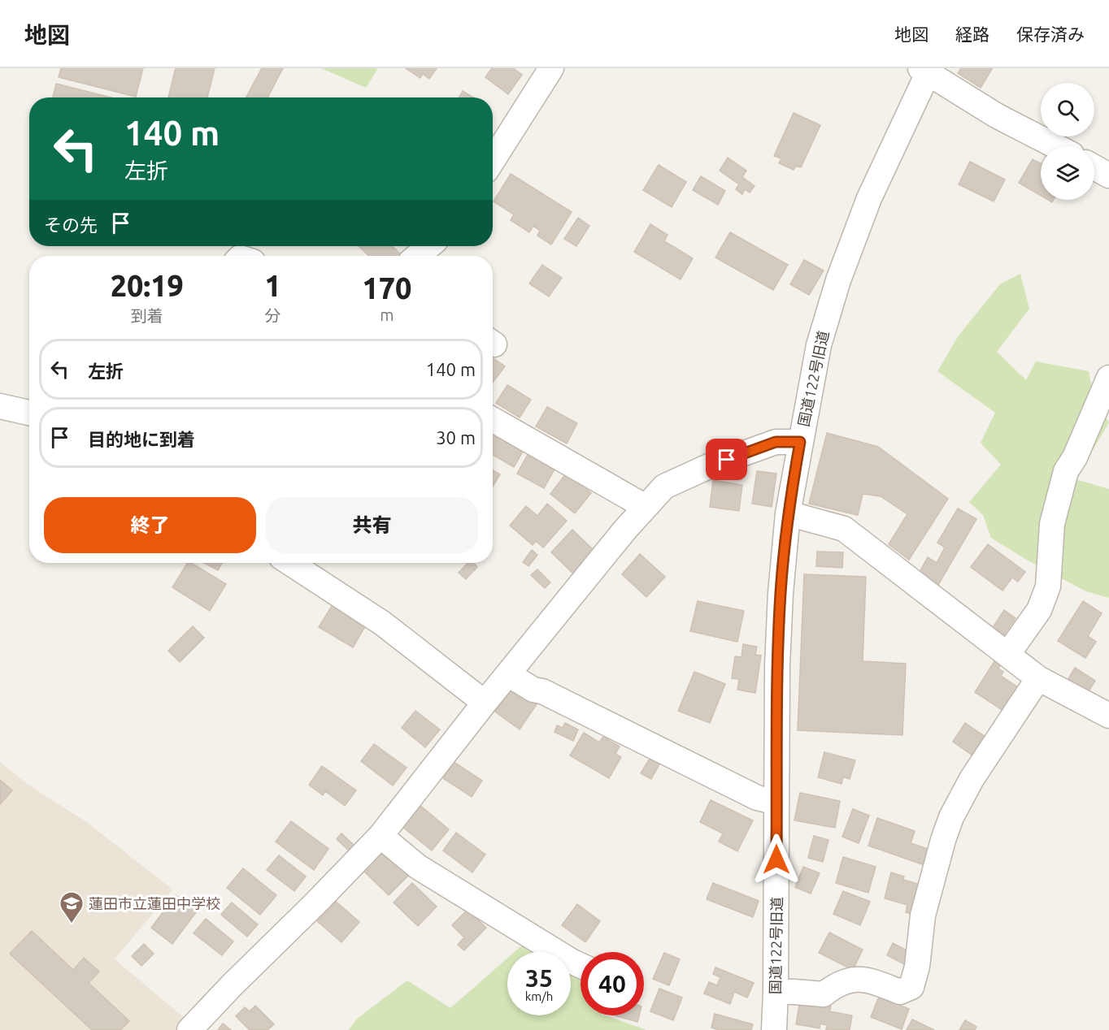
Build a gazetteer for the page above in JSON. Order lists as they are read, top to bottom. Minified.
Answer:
{"streets":{"street":["国道122号旧道"]},"places":{"school or university":["蓮田市立蓮田中学校"]},"page":{"header":"地図","nav":["地図","経路","保存済み"],"turn":["140 m","左折"],"then":"その先","eta":["20:19","到着","1","分","170","m"],"list":[{"name":"左折","value":"140 m"},{"name":"目的地に到着","value":"30 m"}],"buttons":["終了","共有"],"speed":"35 km/h","limit":"40"}}
